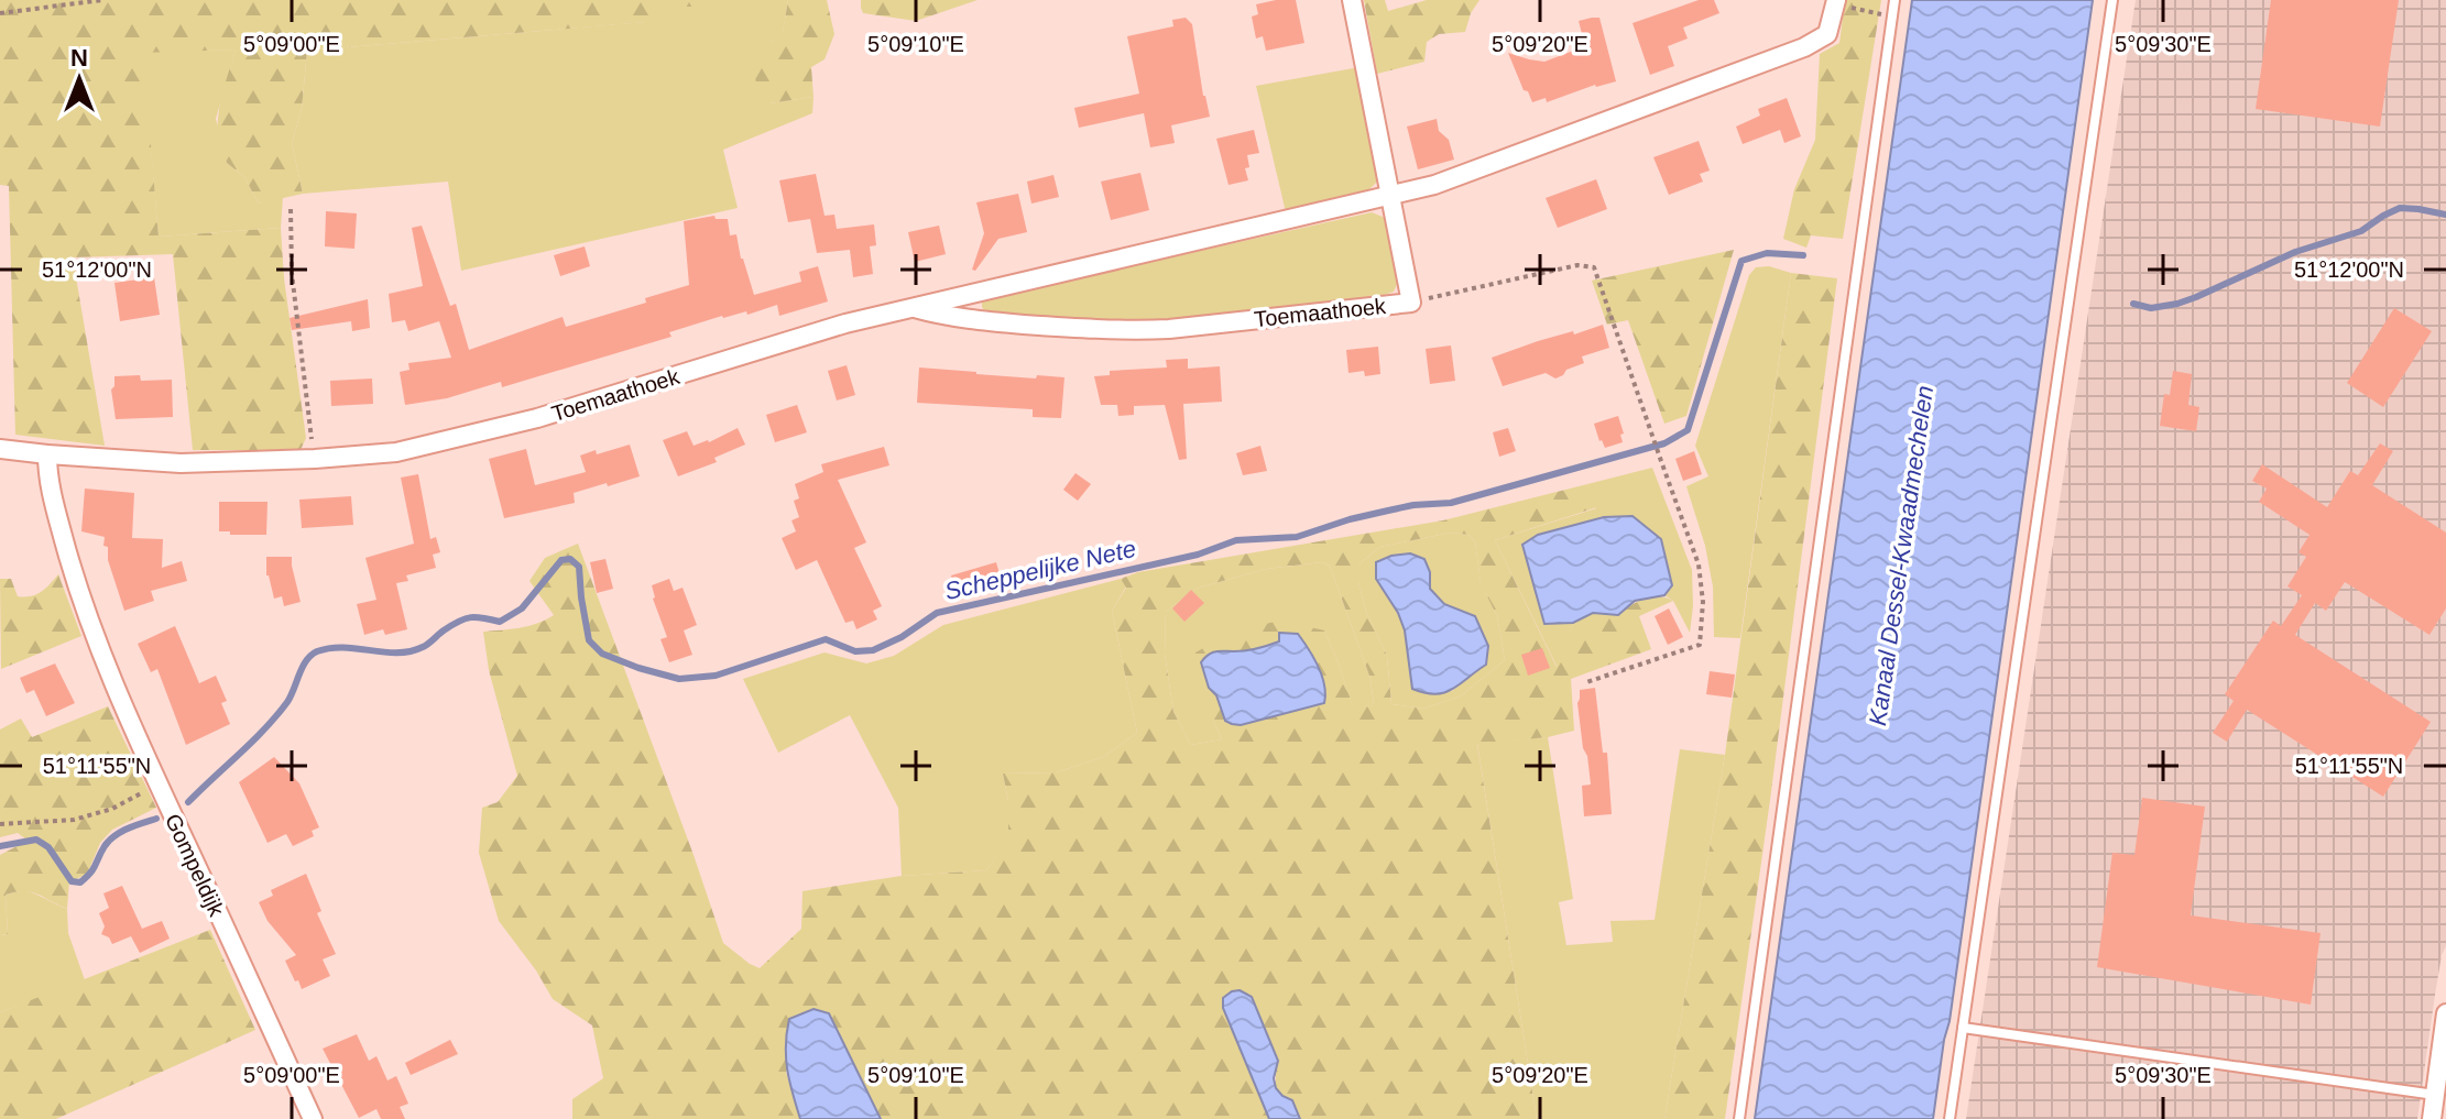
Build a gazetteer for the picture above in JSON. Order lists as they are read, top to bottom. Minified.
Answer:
{"streets":{"street":["Toemaathoek","Gompeldijk"]},"crossings":[["Toemaathoek","Gompeldijk"]],"water":["Kanaal Dessel-Kwaadmechelen","Scheppelijke Nete"],"north":"top","coordinates":["5°09'00\"E","5°09'10\"E","5°09'20\"E","5°09'30\"E","51°12'00\"N","51°11'55\"N"]}
